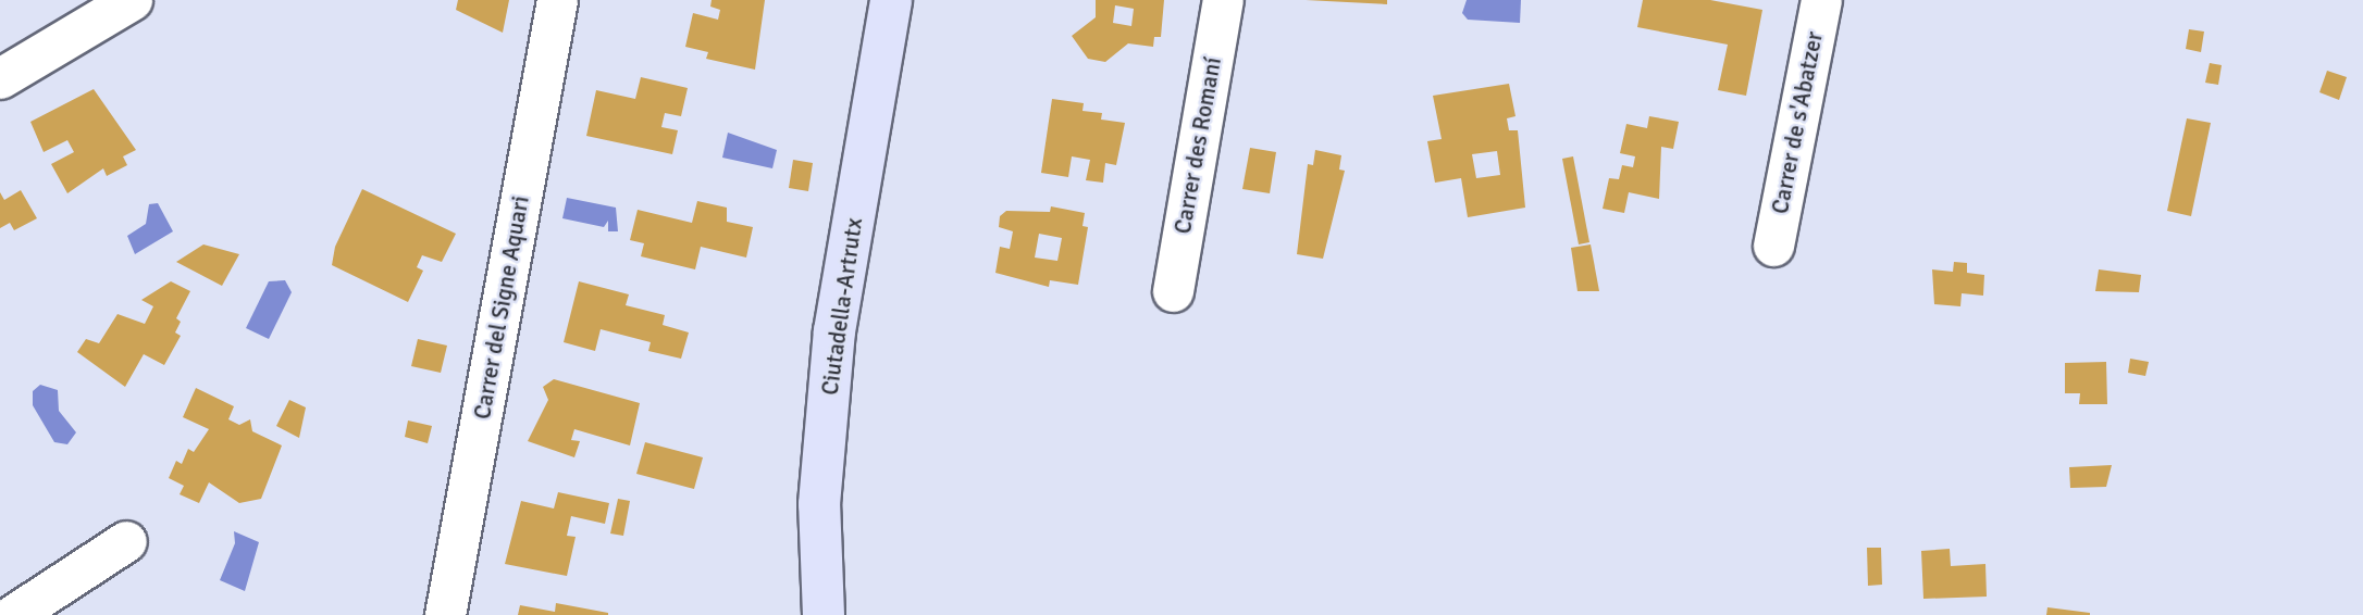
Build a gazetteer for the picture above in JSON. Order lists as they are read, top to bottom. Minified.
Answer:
{"streets":{"main road":["Ciutadella-Artrutx"],"street":["Carrer de s'Abatzer","Carrer des Romaní","Carrer del Signe Aquari"]}}
